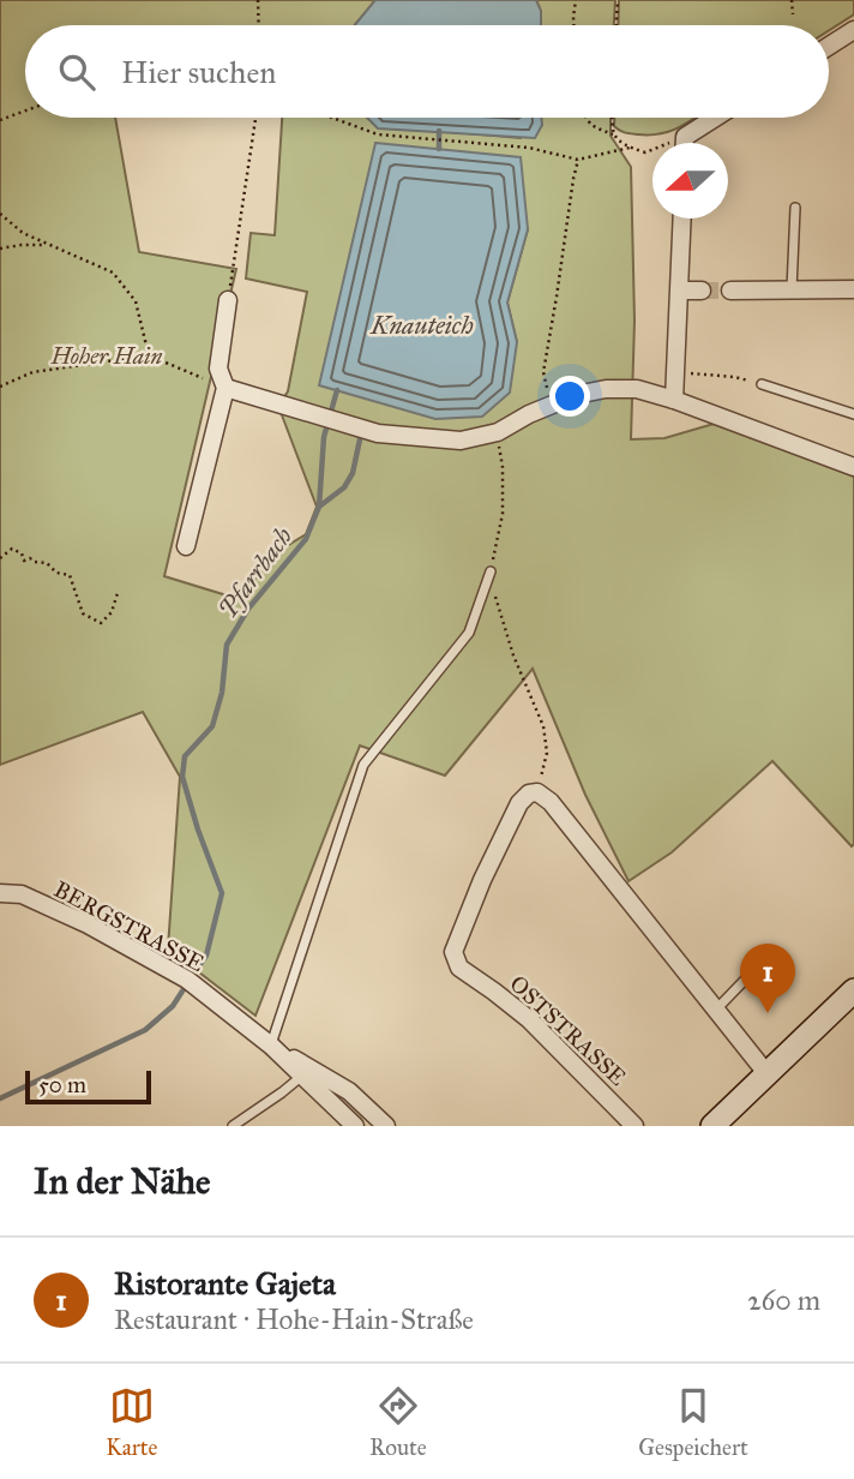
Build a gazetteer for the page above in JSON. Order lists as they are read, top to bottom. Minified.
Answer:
{"streets":{"street":["BERGSTRASSE","OSTSTRASSE"]},"water":["Knauteich","Pfarrbach"],"parks":["Hoher Hain"],"scale_bar":"50 m","north":"left","page":{"search":"Hier suchen","pins":"1","scale":"50 m","heading":"In der Nähe","list":[{"mark":"1","name":"Ristorante Gajeta","note":"Restaurant · Hohe-Hain-Straße","value":"260 m"}],"nav":["Karte","Route","Gespeichert"]}}
